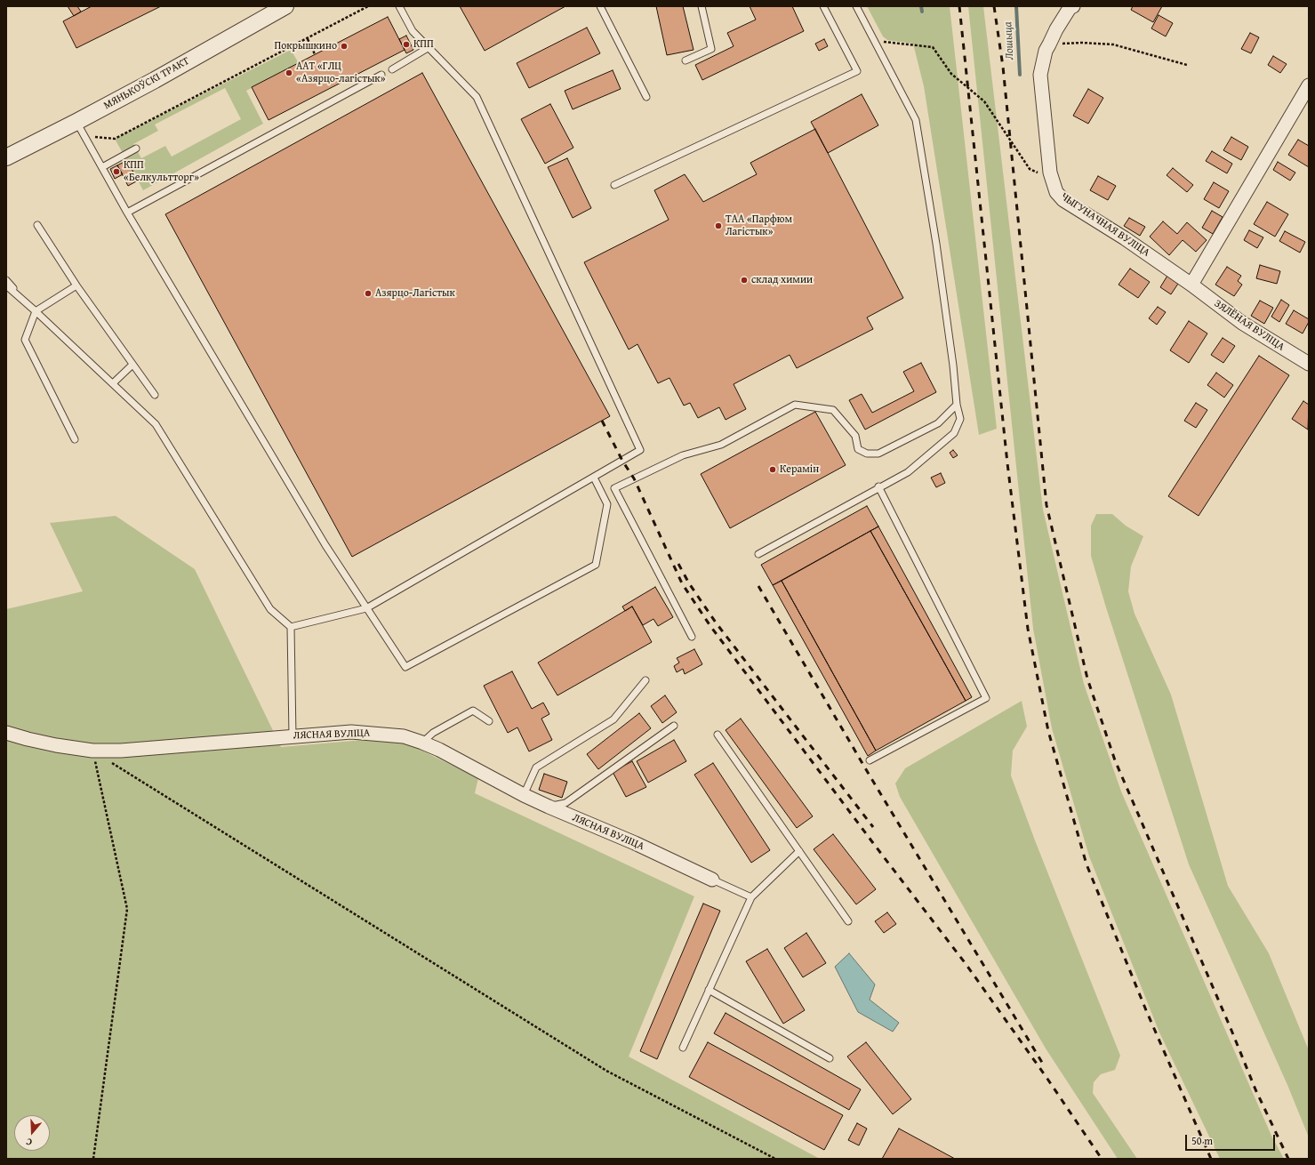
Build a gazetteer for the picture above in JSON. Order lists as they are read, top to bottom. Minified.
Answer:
{"streets":{"street":["МЯНЬКОЎСКІ ТРАКТ","ЧЫГУНАЧНАЯ ВУЛІЦА","ЗЯЛЁНАЯ ВУЛІЦА","ЛЯСНАЯ ВУЛІЦА"]},"crossings":[["ЧЫГУНАЧНАЯ ВУЛІЦА","ЗЯЛЁНАЯ ВУЛІЦА"]],"water":["Лошыца"],"places":["КПП","Покрышкино","ААТ «ГЛЦ «Азярцо-лагістык»","КПП «Белкультторг»","ТАА «Парфюм Лагістык»","склад химии","Азярцо-Лагістык","Керамін"],"scale_bar":"50 m","north":"bottom"}
